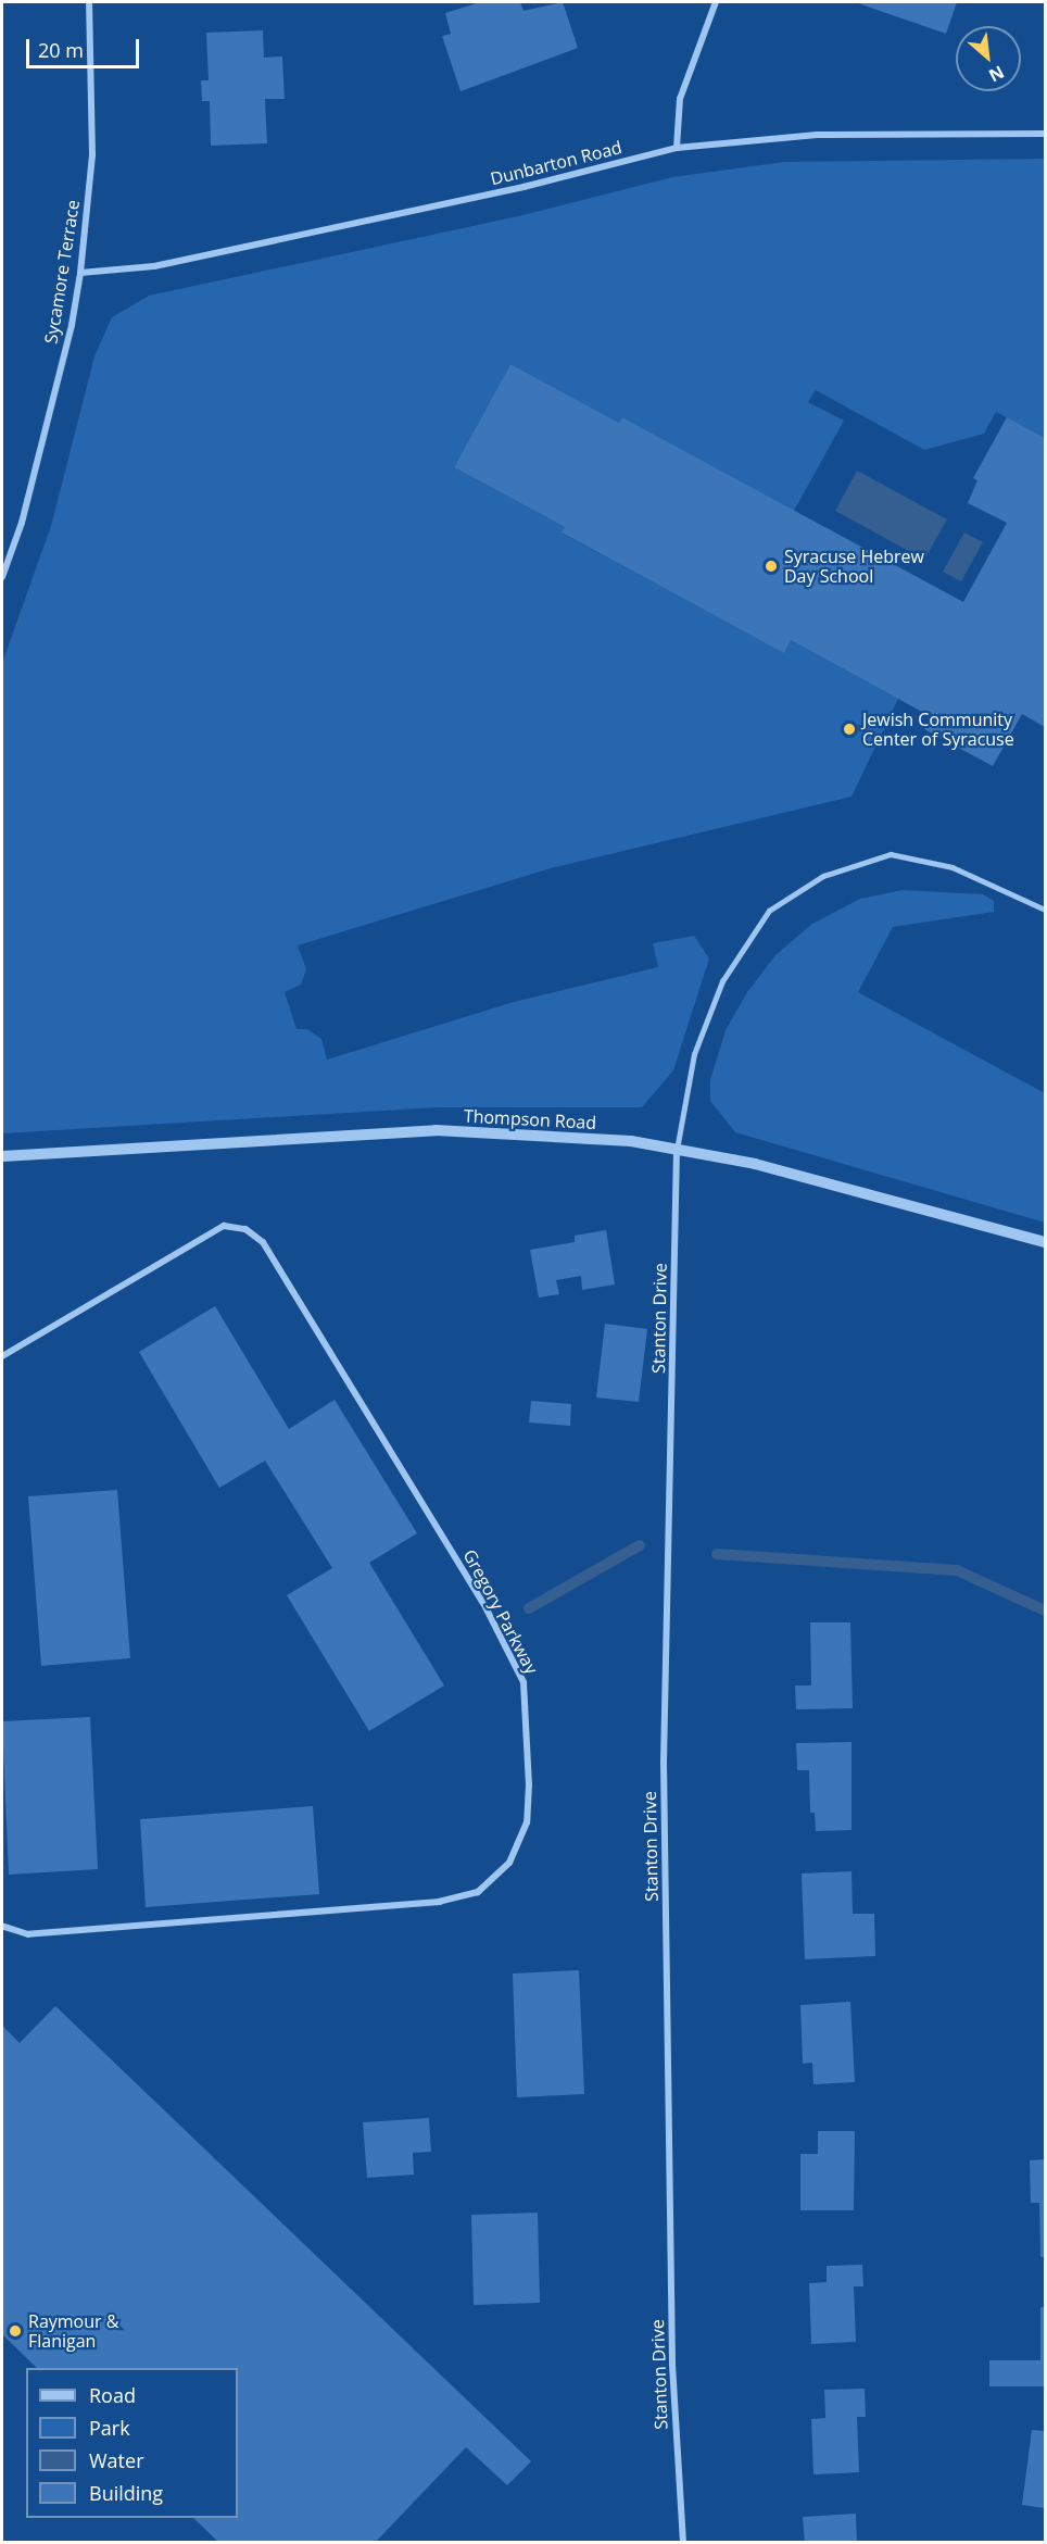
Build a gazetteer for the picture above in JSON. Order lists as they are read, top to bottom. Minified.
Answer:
{"streets":{"street":["Dunbarton Road","Sycamore Terrace","Thompson Road","Stanton Drive","Gregory Parkway"]},"crossings":[["Dunbarton Road","Sycamore Terrace"],["Thompson Road","Stanton Drive"]],"places":["Syracuse Hebrew Day School","Jewish Community Center of Syracuse","Raymour & Flanigan"],"legend":["Road","Park","Water","Building"],"scale_bar":"20 m","north":"bottom right"}
